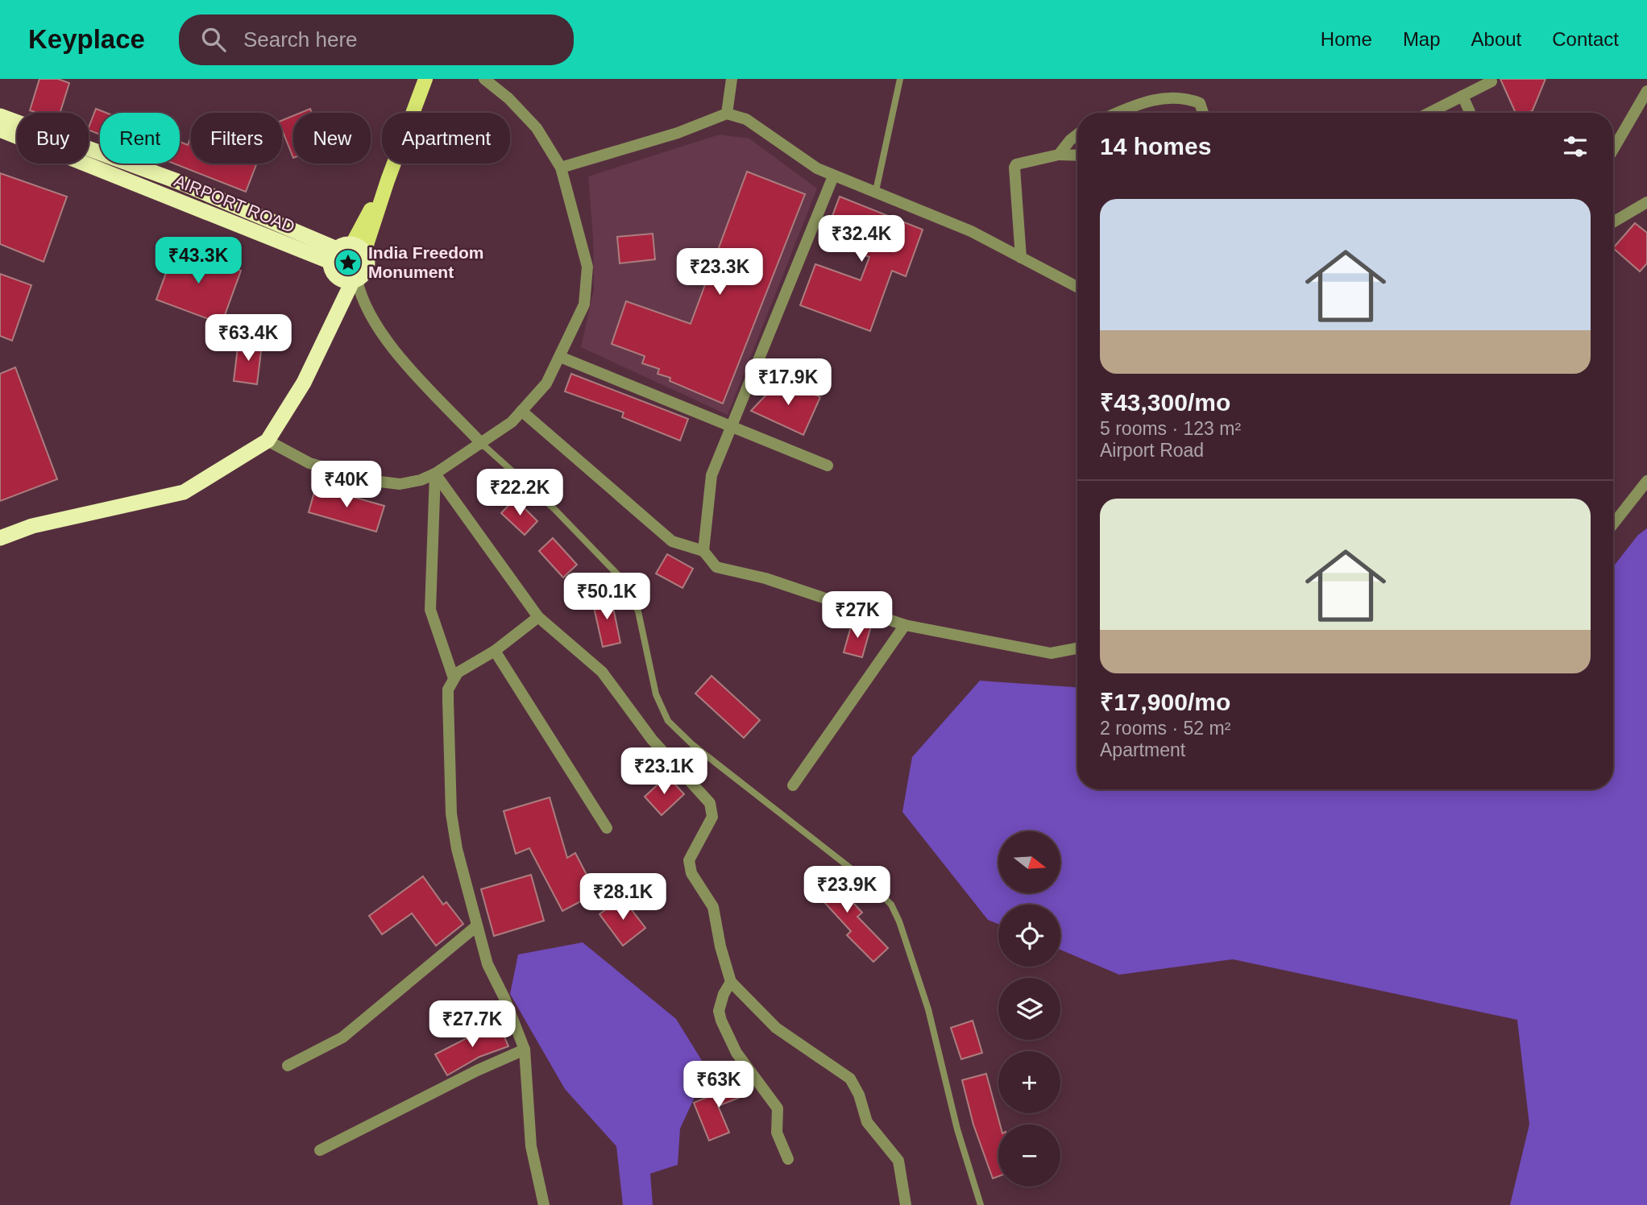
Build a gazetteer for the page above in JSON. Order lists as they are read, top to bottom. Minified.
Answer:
{"streets":{"highway":["AIRPORT ROAD"]},"places":{"place":["India Freedom Monument"]},"north":"right","page":{"header":"Keyplace","search":"Search here","nav":["Home","Map","About","Contact"],"chip":["Buy","Rent","Filters","New","Apartment"],"heading":"14 homes","list":[{"name":"₹43,300/mo","note":"5 rooms · 123 m² · Airport Road"},{"name":"₹17,900/mo","note":"2 rooms · 52 m² · Apartment"}],"price":["₹32.4K","₹43.3K","₹23.3K","₹63.4K","₹17.9K","₹40K","₹22.2K","₹50.1K","₹27K","₹23.1K","₹23.9K","₹28.1K","₹27.7K","₹63K"],"map_buttons":["+","−"]}}
